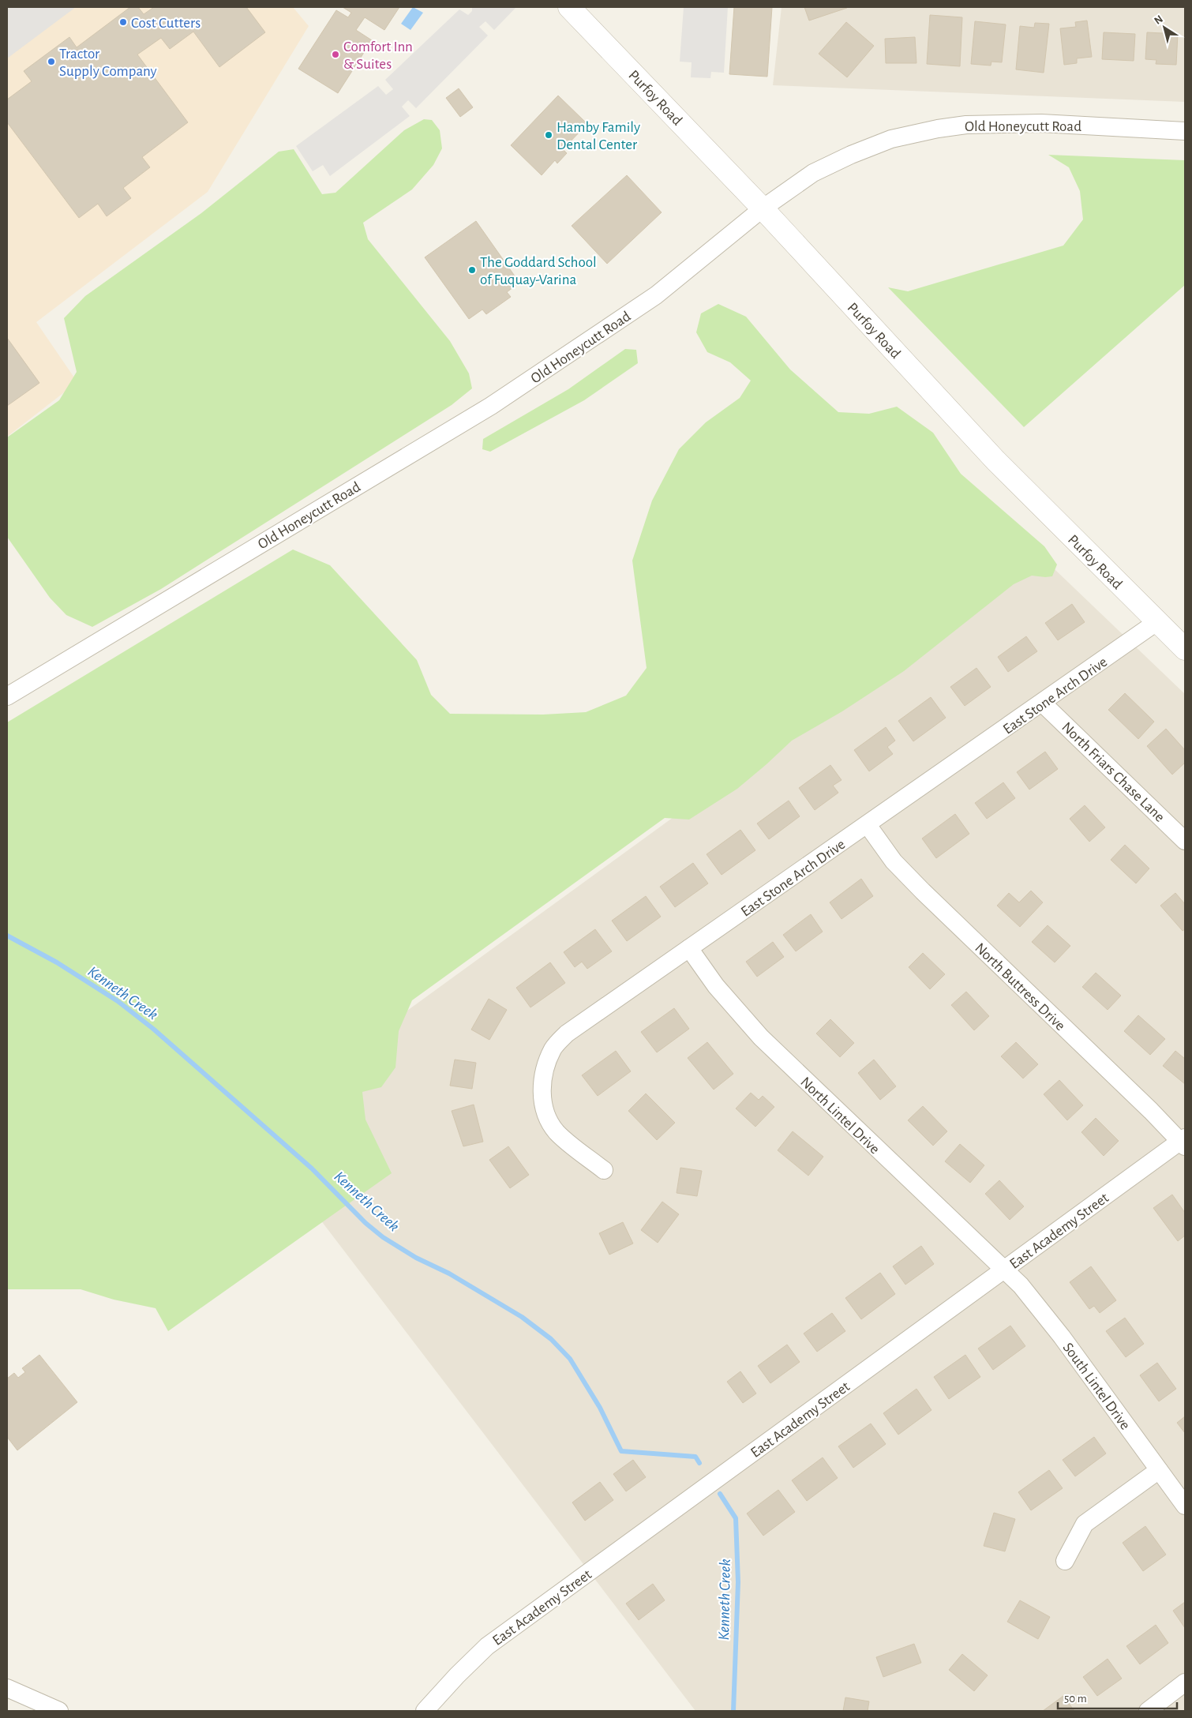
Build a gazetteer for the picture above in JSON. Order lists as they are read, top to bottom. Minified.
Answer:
{"streets":{"street":["Purfoy Road","Old Honeycutt Road","East Stone Arch Drive","North Friars Chase Lane","North Buttress Drive","North Lintel Drive","East Academy Street","South Lintel Drive"]},"crossings":[["Purfoy Road","Old Honeycutt Road"],["Purfoy Road","East Stone Arch Drive"],["East Stone Arch Drive","North Friars Chase Lane"],["East Stone Arch Drive","North Buttress Drive"],["East Stone Arch Drive","North Lintel Drive"],["North Buttress Drive","East Academy Street"],["North Lintel Drive","East Academy Street"],["North Lintel Drive","South Lintel Drive"],["East Academy Street","South Lintel Drive"]],"water":["Kenneth Creek"],"places":["Cost Cutters","Comfort Inn & Suites","Tractor Supply Company","Hamby Family Dental Center","The Goddard School of Fuquay-Varina"],"scale_bar":"50 m","north":"top left"}
